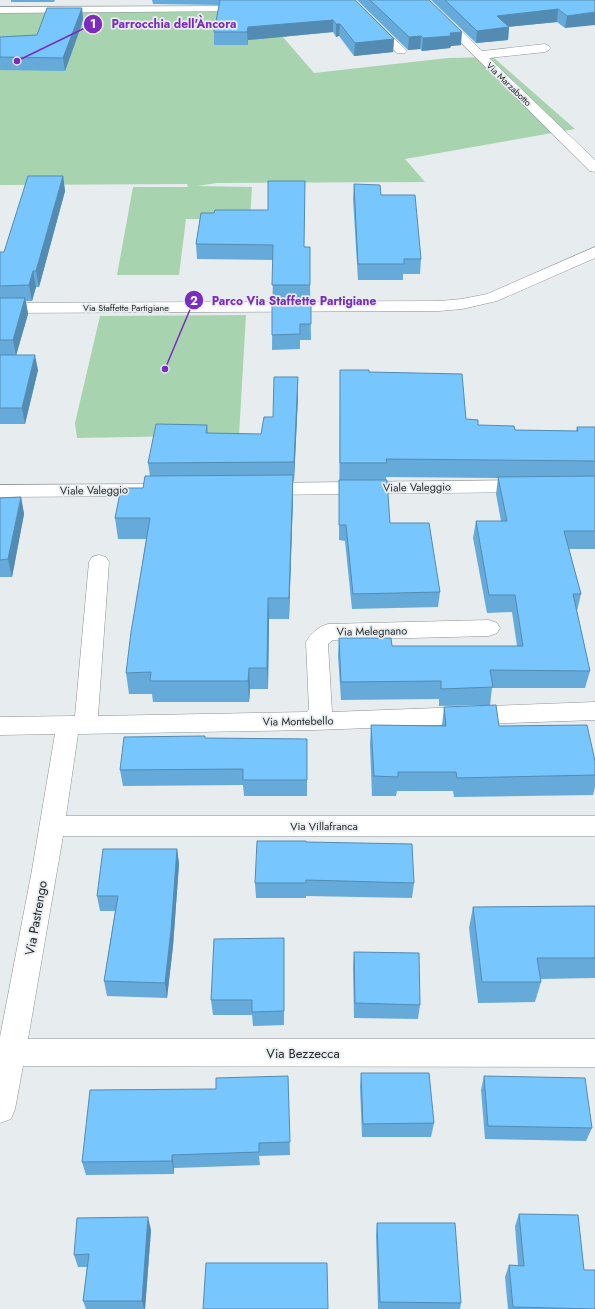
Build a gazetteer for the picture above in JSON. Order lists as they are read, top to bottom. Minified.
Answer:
{"streets":{"street":["Via Marzabotto","Via Staffette Partigiane","Viale Valeggio","Via Melegnano","Via Montebello","Via Villafranca","Via Pastrengo","Via Bezzecca"]},"crossings":[["Via Melegnano","Via Montebello"],["Via Montebello","Via Pastrengo"],["Via Villafranca","Via Pastrengo"],["Via Pastrengo","Via Bezzecca"]],"places":["Parrocchia dell'Àncora","Parco Via Staffette Partigiane"]}
